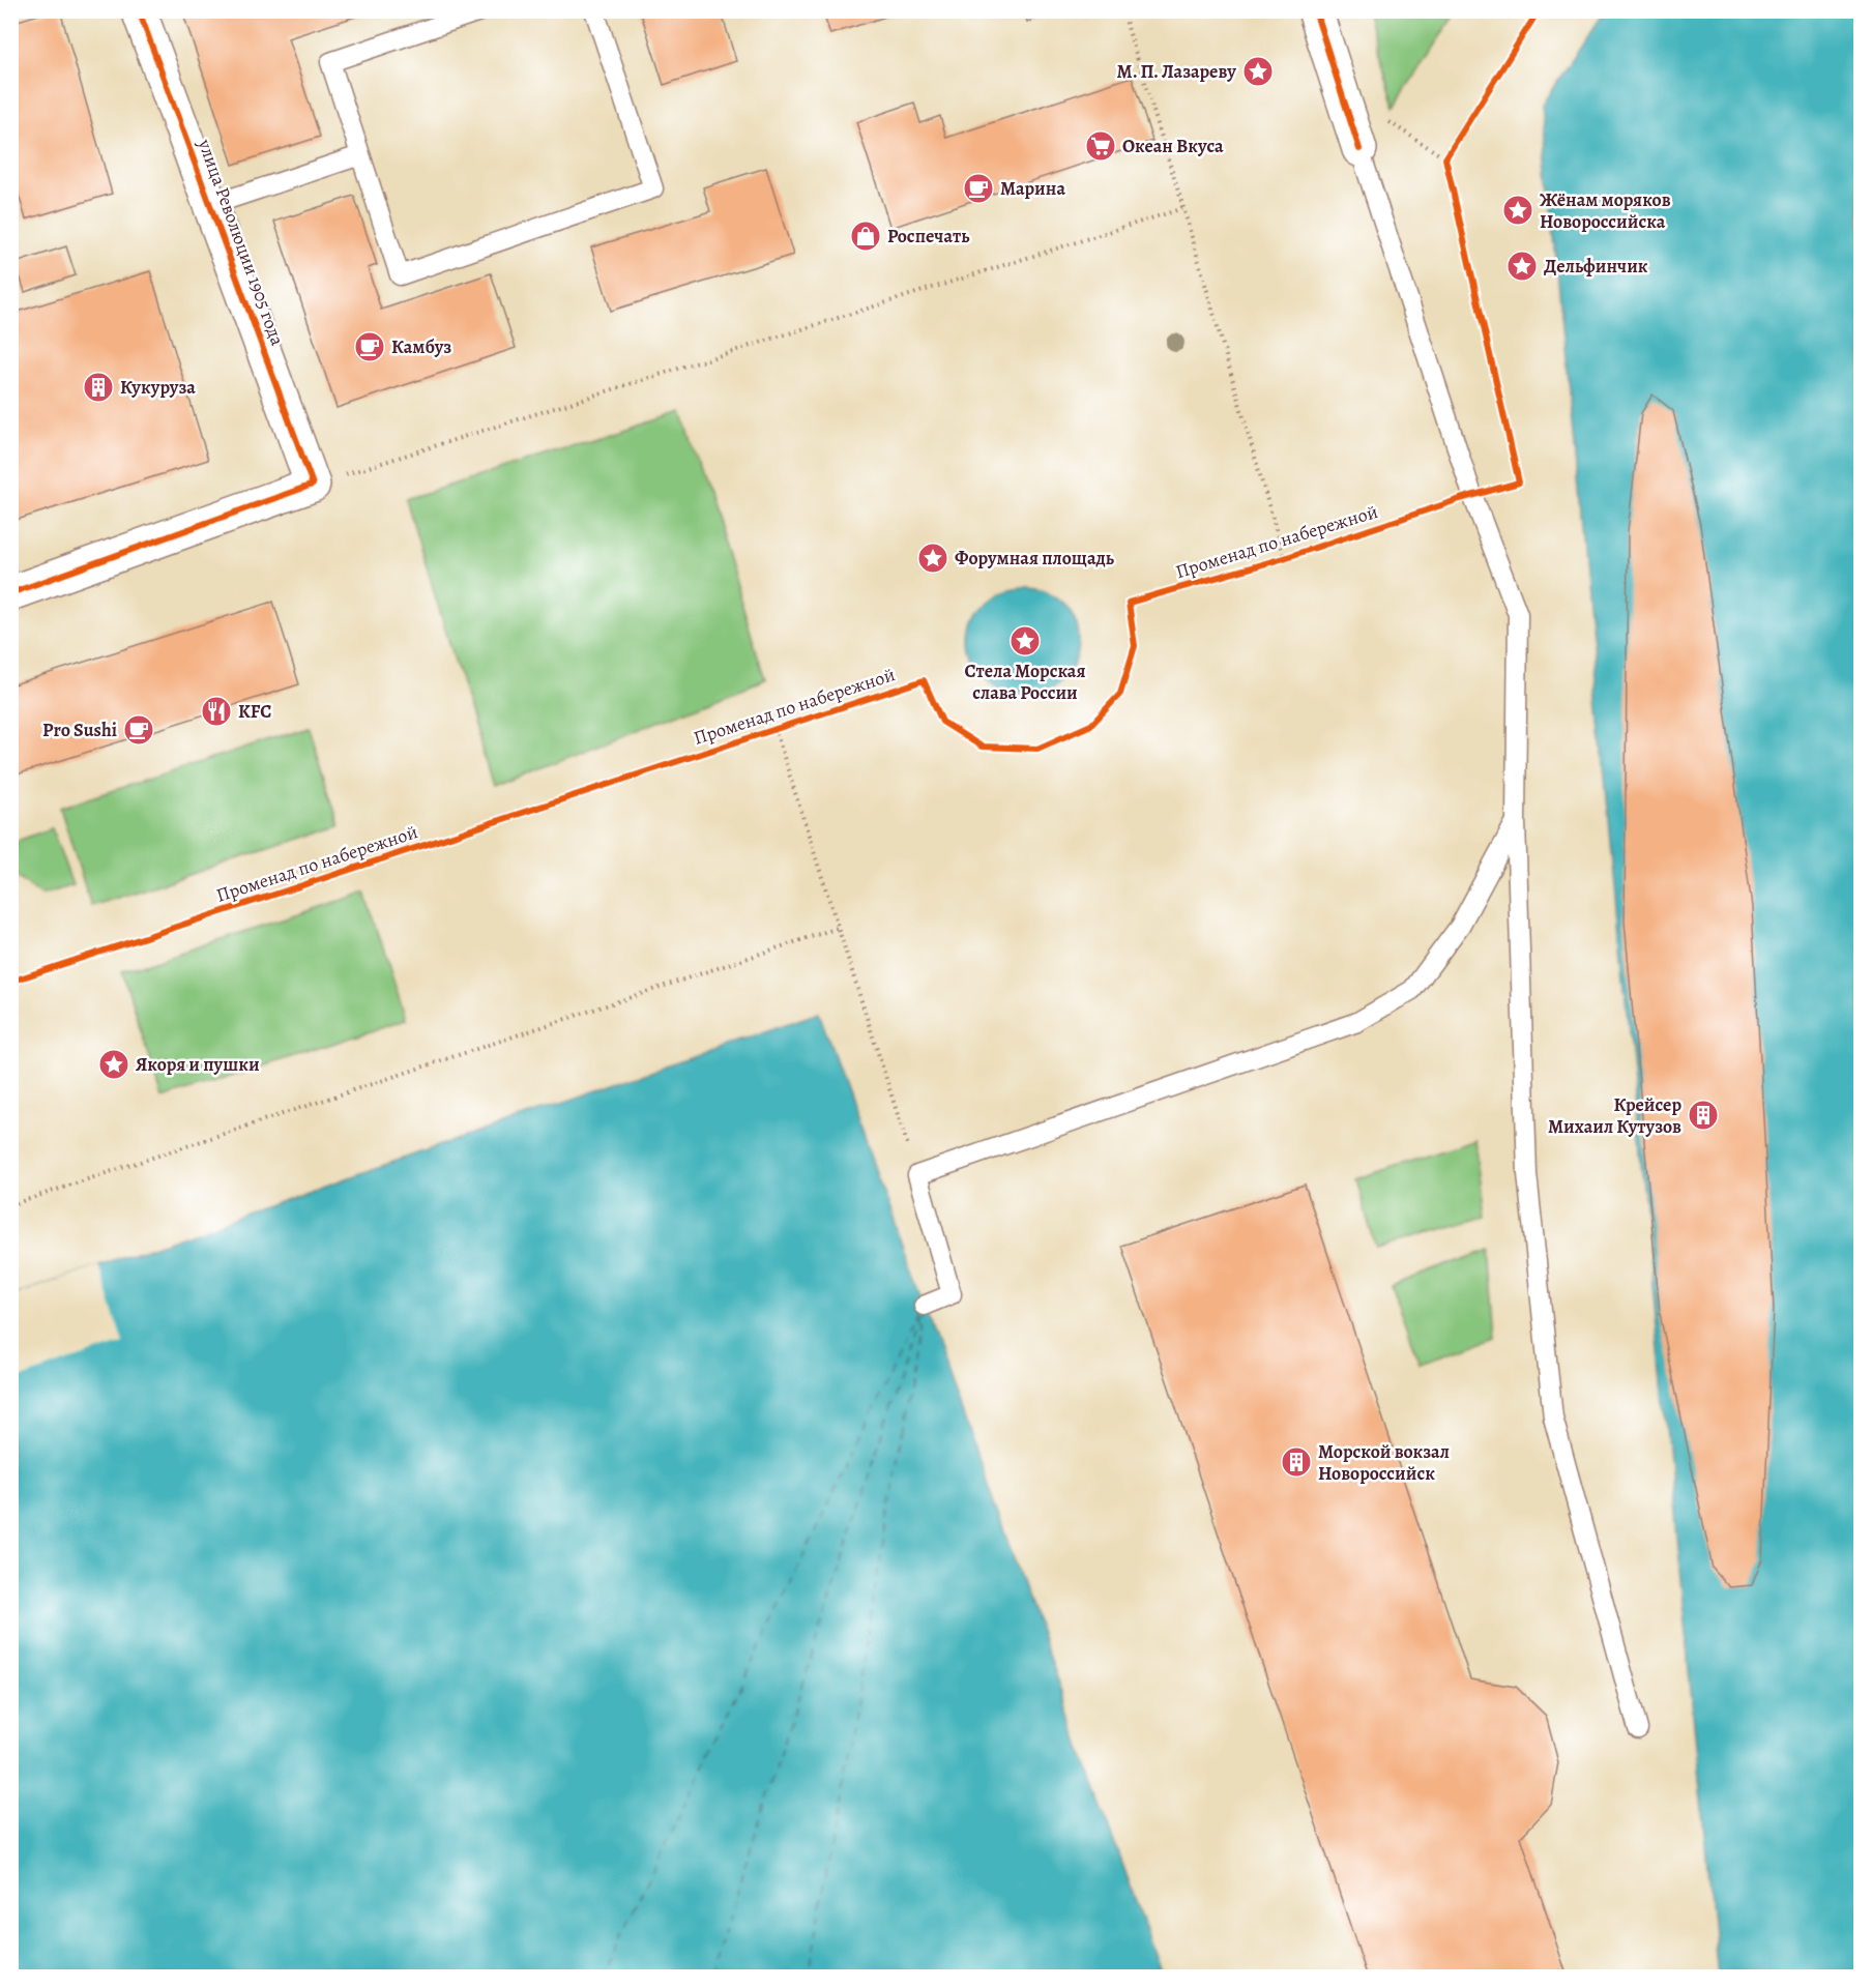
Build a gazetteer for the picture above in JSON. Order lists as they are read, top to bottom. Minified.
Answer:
{"streets":{"street":["улица Революции 1905 года"],"cycle path":["Променад по набережной"]},"places":{"place":["М. П. Лазареву","Жёнам моряков Новороссийска","Дельфинчик","Форумная площадь","Стела Морская слава России","Якоря и пушки"],"supermarket":["Океан Вкуса"],"cafe":["Марина","Камбуз","Pro Sushi"],"shop":["Роспечать"],"building":["Кукуруза","Крейсер Михаил Кутузов","Морской вокзал Новороссийск"],"restaurant":["KFC"]}}
